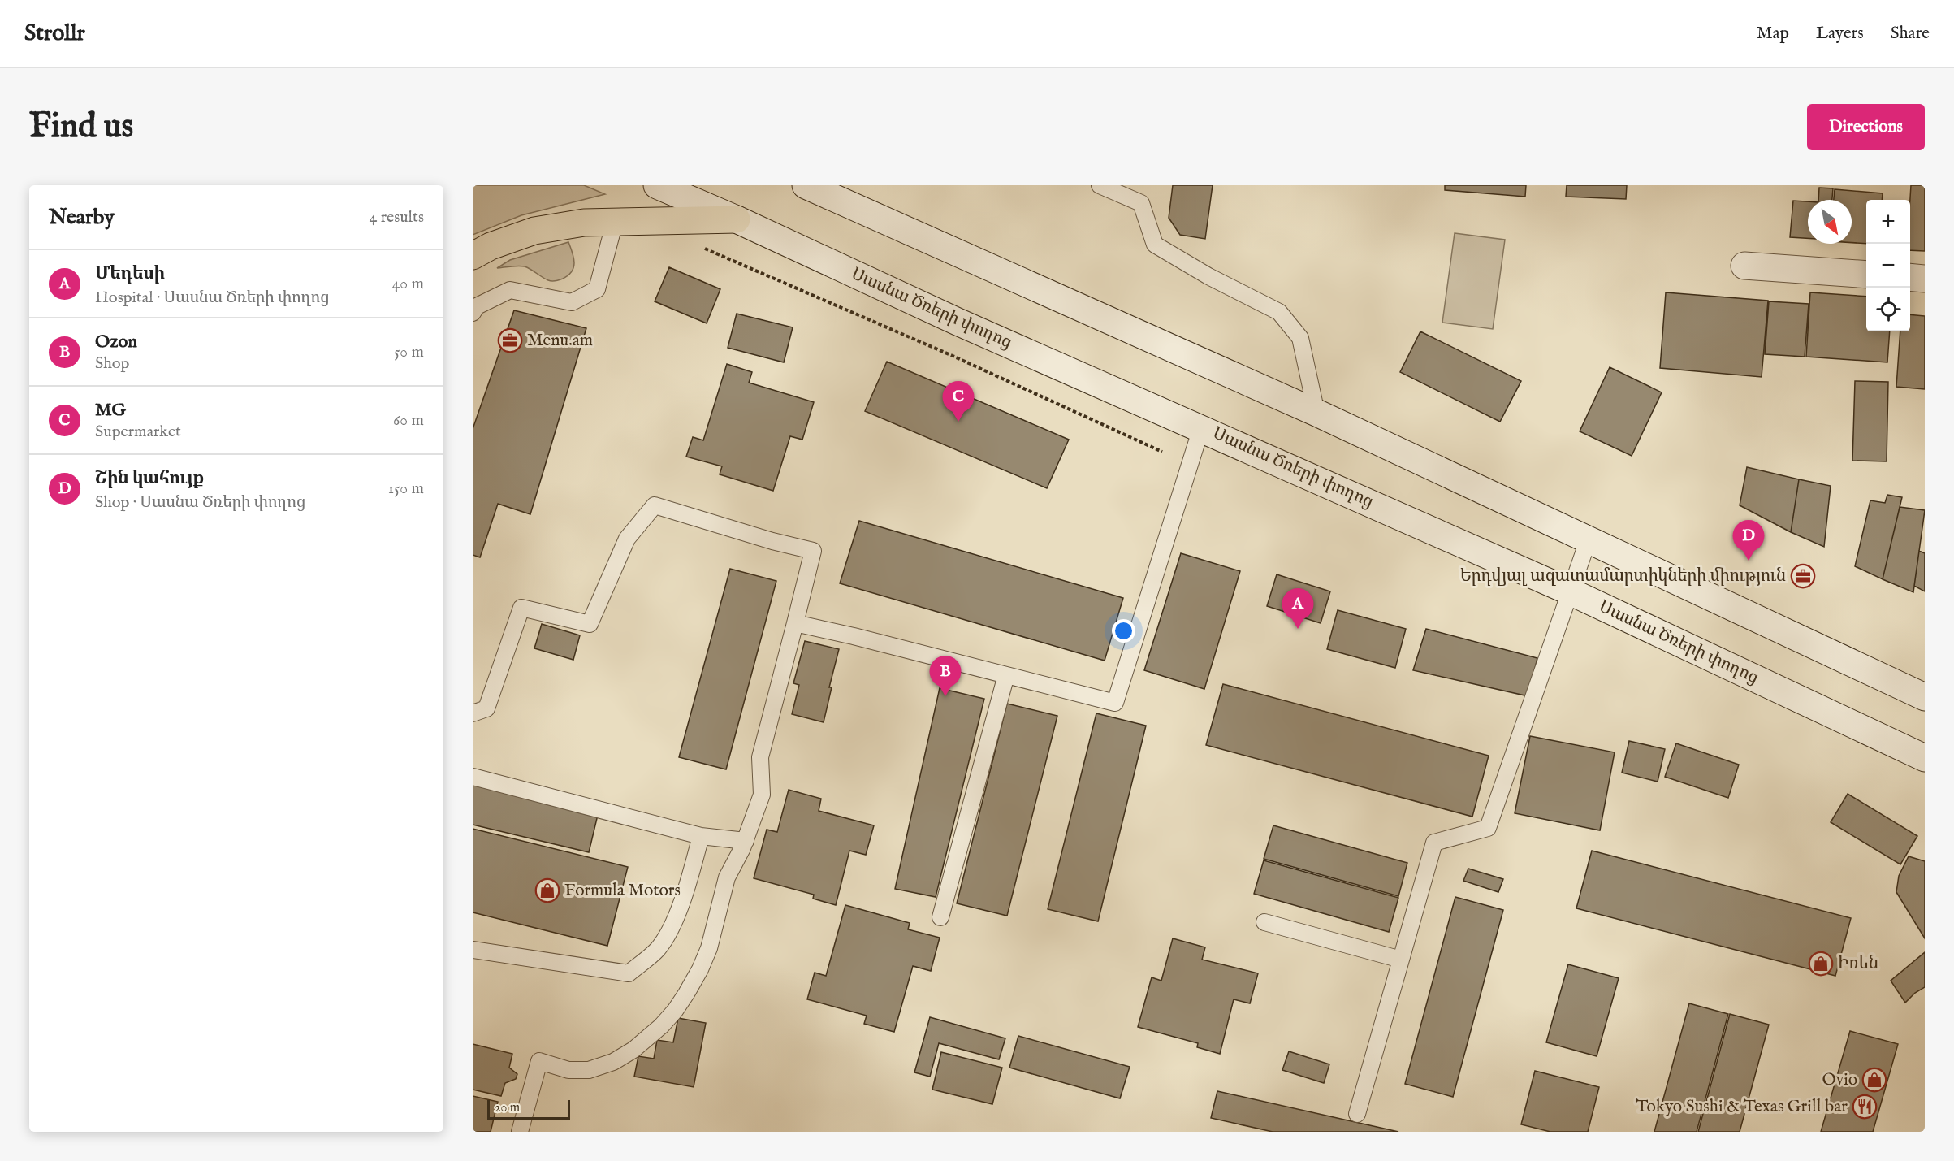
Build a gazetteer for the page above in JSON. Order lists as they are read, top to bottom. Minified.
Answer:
{"streets":{"main road":["Սասնա Ծռերի փողոց"]},"places":{"office":["Menu.am","Երդվյալ ազատամարտիկների միություն"],"shop":["Formula Motors","Իռեն","Ovio"],"restaurant":["Tokyo Sushi & Texas Grill bar"]},"scale_bar":"20 m","north":"bottom right","page":{"header":"Strollr","nav":["Map","Layers","Share"],"buttons":"Directions","title":"Find us","heading":["Nearby","4 results"],"map_buttons":["+","−"],"list":[{"mark":"A","name":"Մեդեսի","note":"Hospital · Սասնա Ծռերի փողոց","value":"40 m"},{"mark":"B","name":"Ozon","note":"Shop","value":"50 m"},{"mark":"C","name":"MG","note":"Supermarket","value":"60 m"},{"mark":"D","name":"Շին կահույք","note":"Shop · Սասնա Ծռերի փողոց","value":"150 m"}],"pins":["C","D","A","B"],"scale":"20 m"}}
